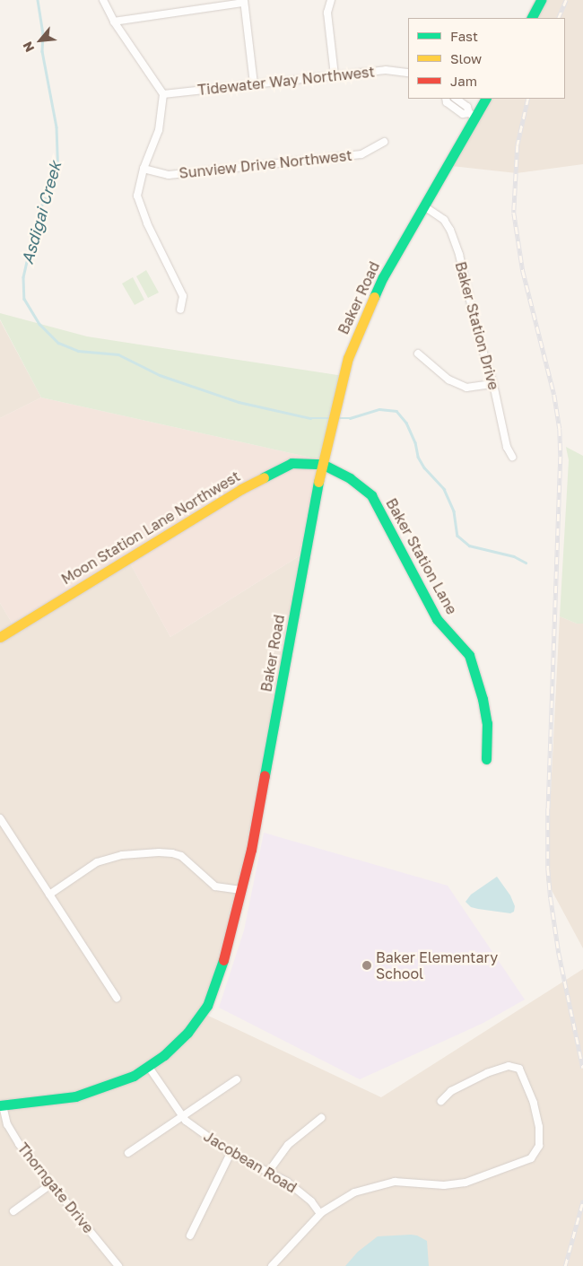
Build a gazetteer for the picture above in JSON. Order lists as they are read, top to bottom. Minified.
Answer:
{"streets":{"main road":["Baker Road","Moon Station Lane Northwest","Baker Station Lane"],"street":["Tidewater Way Northwest","Sunview Drive Northwest","Baker Station Drive","Jacobean Road","Thorngate Drive"]},"crossings":[["Baker Road","Baker Station Drive"],["Baker Road","Moon Station Lane Northwest"],["Baker Road","Baker Station Lane"],["Baker Road","Jacobean Road"],["Baker Road","Thorngate Drive"],["Moon Station Lane Northwest","Baker Station Lane"]],"water":["Asdigai Creek"],"places":["Baker Elementary School"],"legend":["Fast","Slow","Jam"],"north":"bottom left"}
